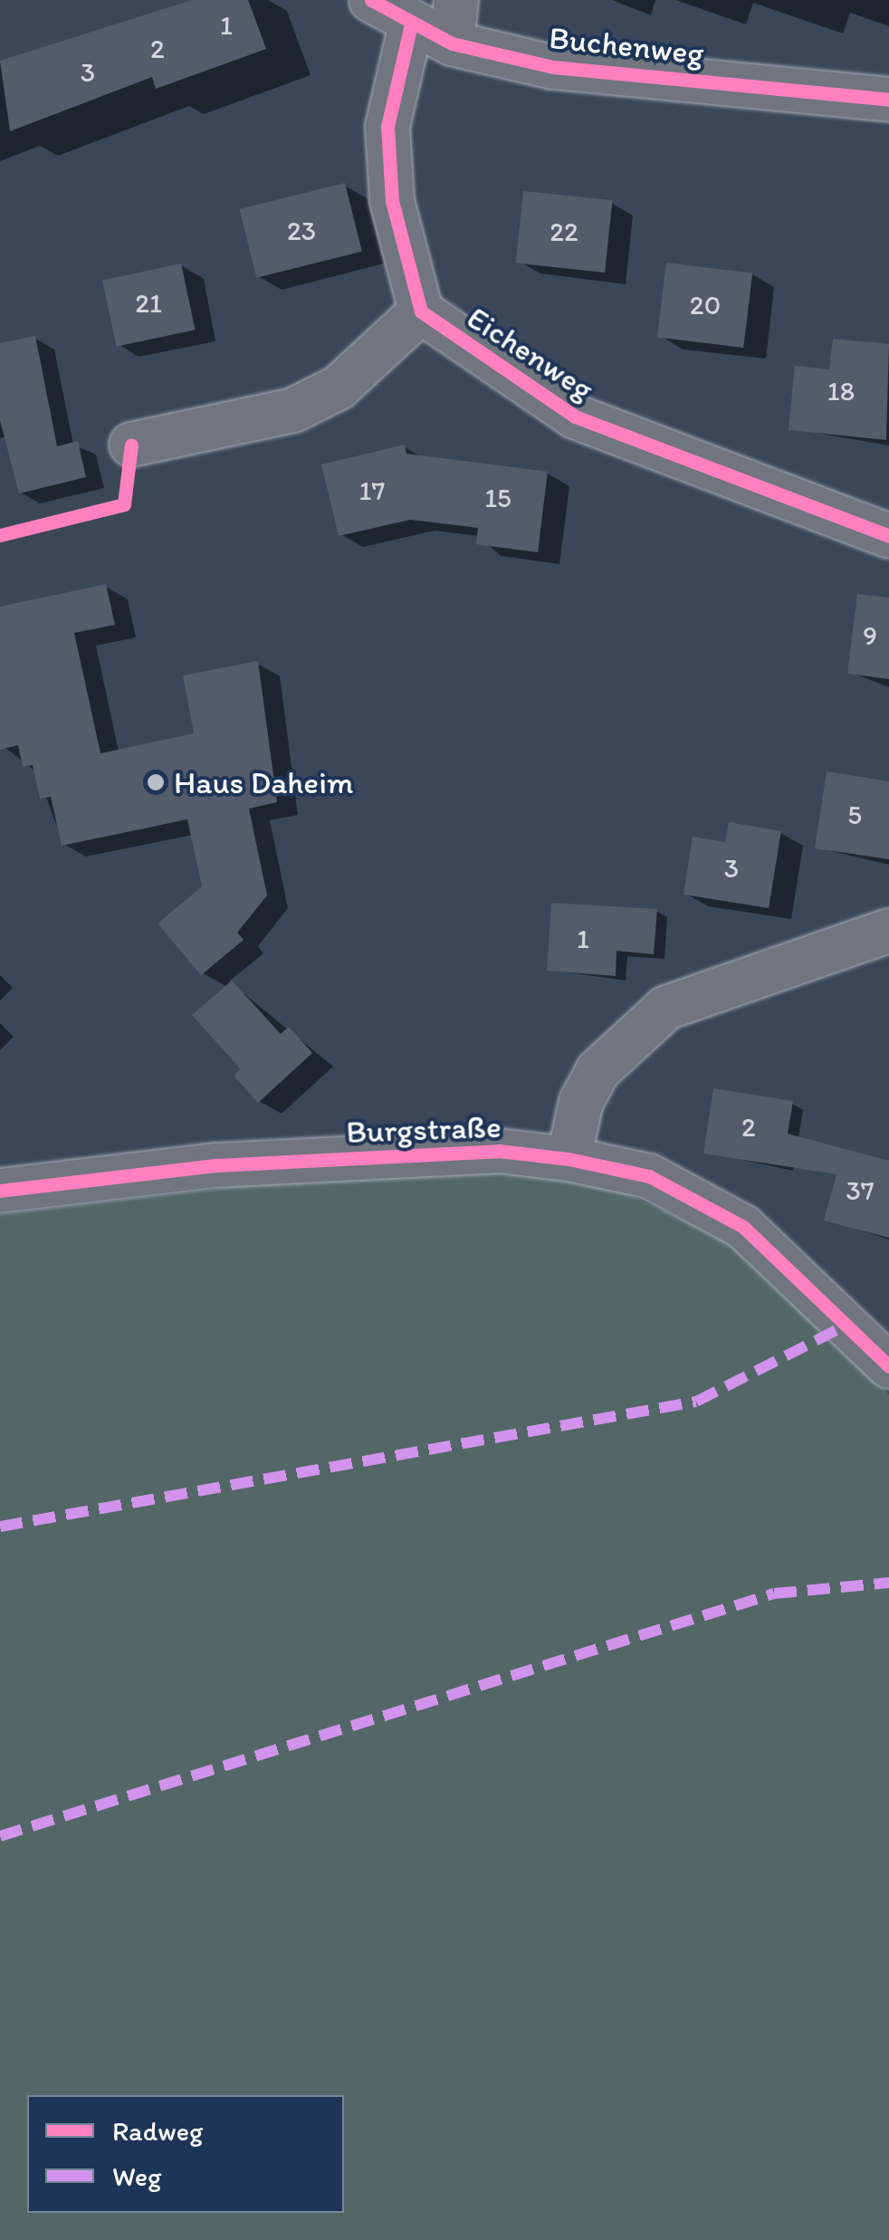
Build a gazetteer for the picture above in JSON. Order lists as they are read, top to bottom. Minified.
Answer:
{"streets":{"street":["Buchenweg","Eichenweg","Burgstraße"]},"crossings":[["Buchenweg","Eichenweg"]],"places":["Haus Daheim"],"house_numbers":["1","2","3","23","22","21","20","18","17","15","9","5","3","1","2","37"],"legend":["Radweg","Weg"]}
